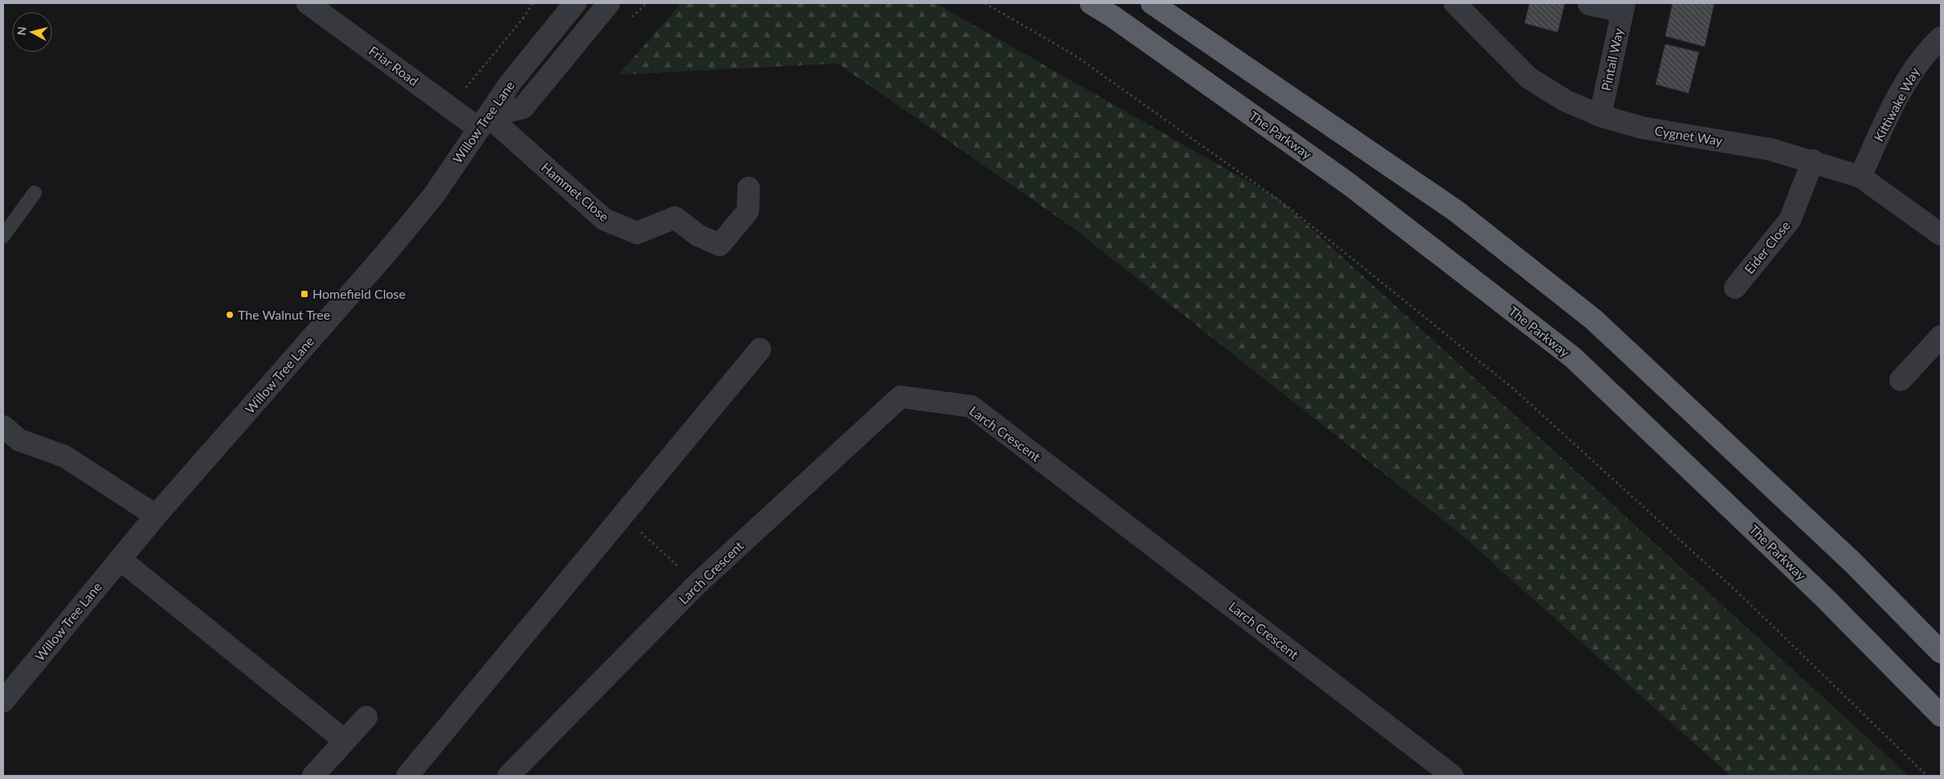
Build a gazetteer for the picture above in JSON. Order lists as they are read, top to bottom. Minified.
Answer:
{"streets":{"highway":["The Parkway"],"street":["Pintail Way","Friar Road","Kittiwake Way","Willow Tree Lane","Cygnet Way","Hammet Close","Eider Close","Larch Crescent"]},"crossings":[["Pintail Way","Cygnet Way"],["Friar Road","Willow Tree Lane"],["Friar Road","Hammet Close"],["Kittiwake Way","Cygnet Way"],["Willow Tree Lane","Hammet Close"],["Cygnet Way","Eider Close"]],"places":{"transit":["Homefield Close"],"other":["The Walnut Tree"]},"north":"left"}
